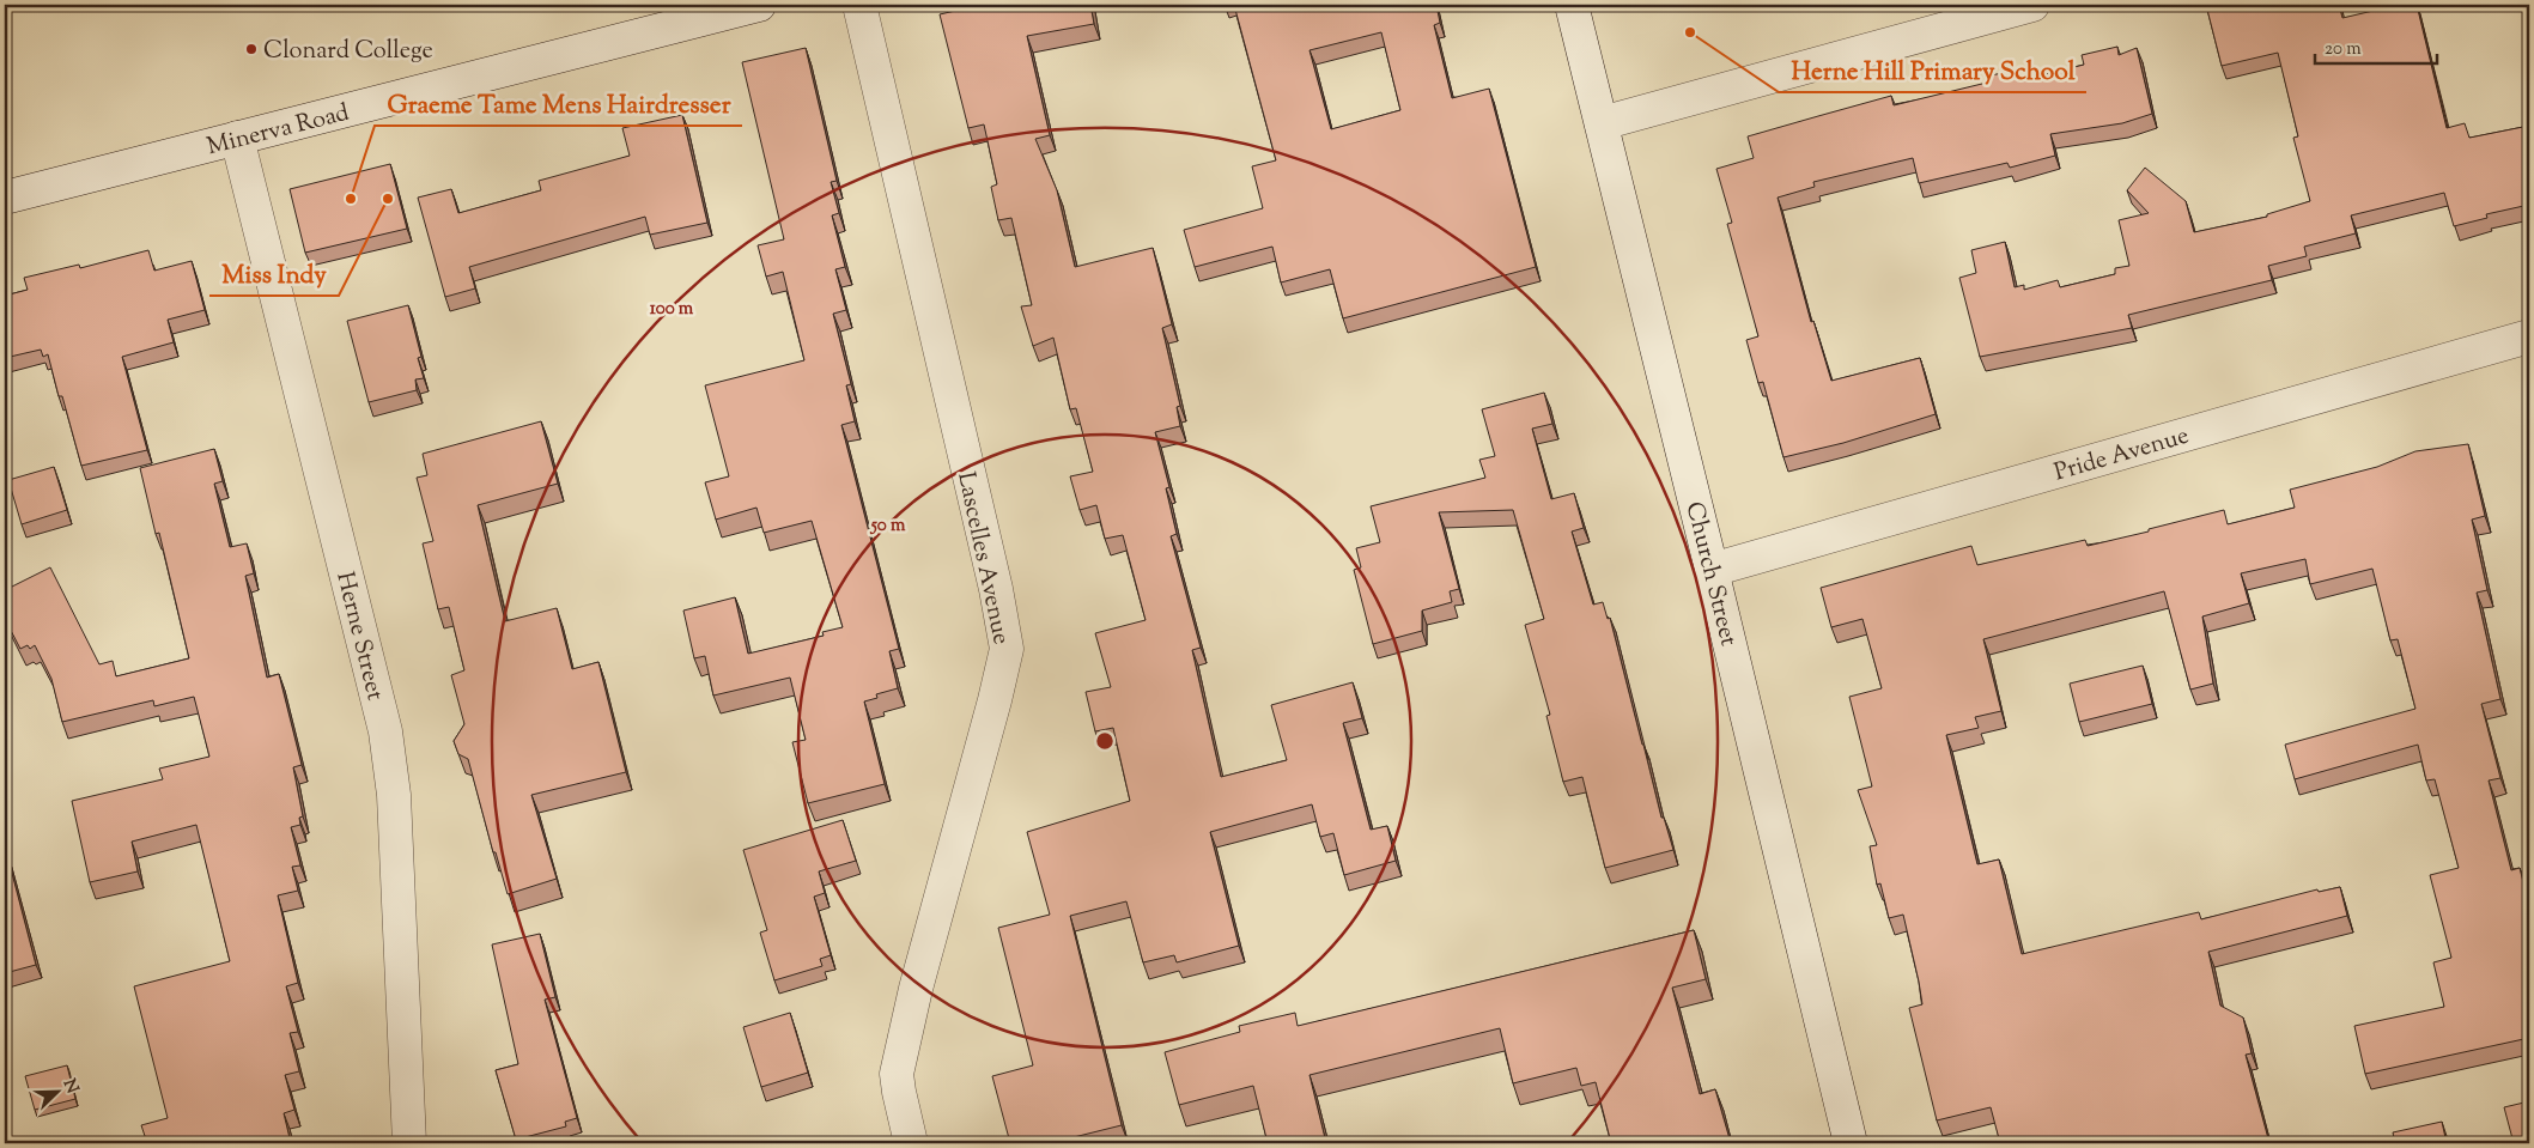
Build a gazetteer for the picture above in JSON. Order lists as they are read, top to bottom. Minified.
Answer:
{"streets":{"street":["Minerva Road","Pride Avenue","Lascelles Avenue","Church Street","Herne Street"]},"crossings":[["Minerva Road","Herne Street"],["Pride Avenue","Church Street"]],"places":["Herne Hill Primary School","Clonard College","Graeme Tame Mens Hairdresser","Miss Indy"],"scale_bar":"20 m","north":"top right","rings":["100 m","50 m"]}
